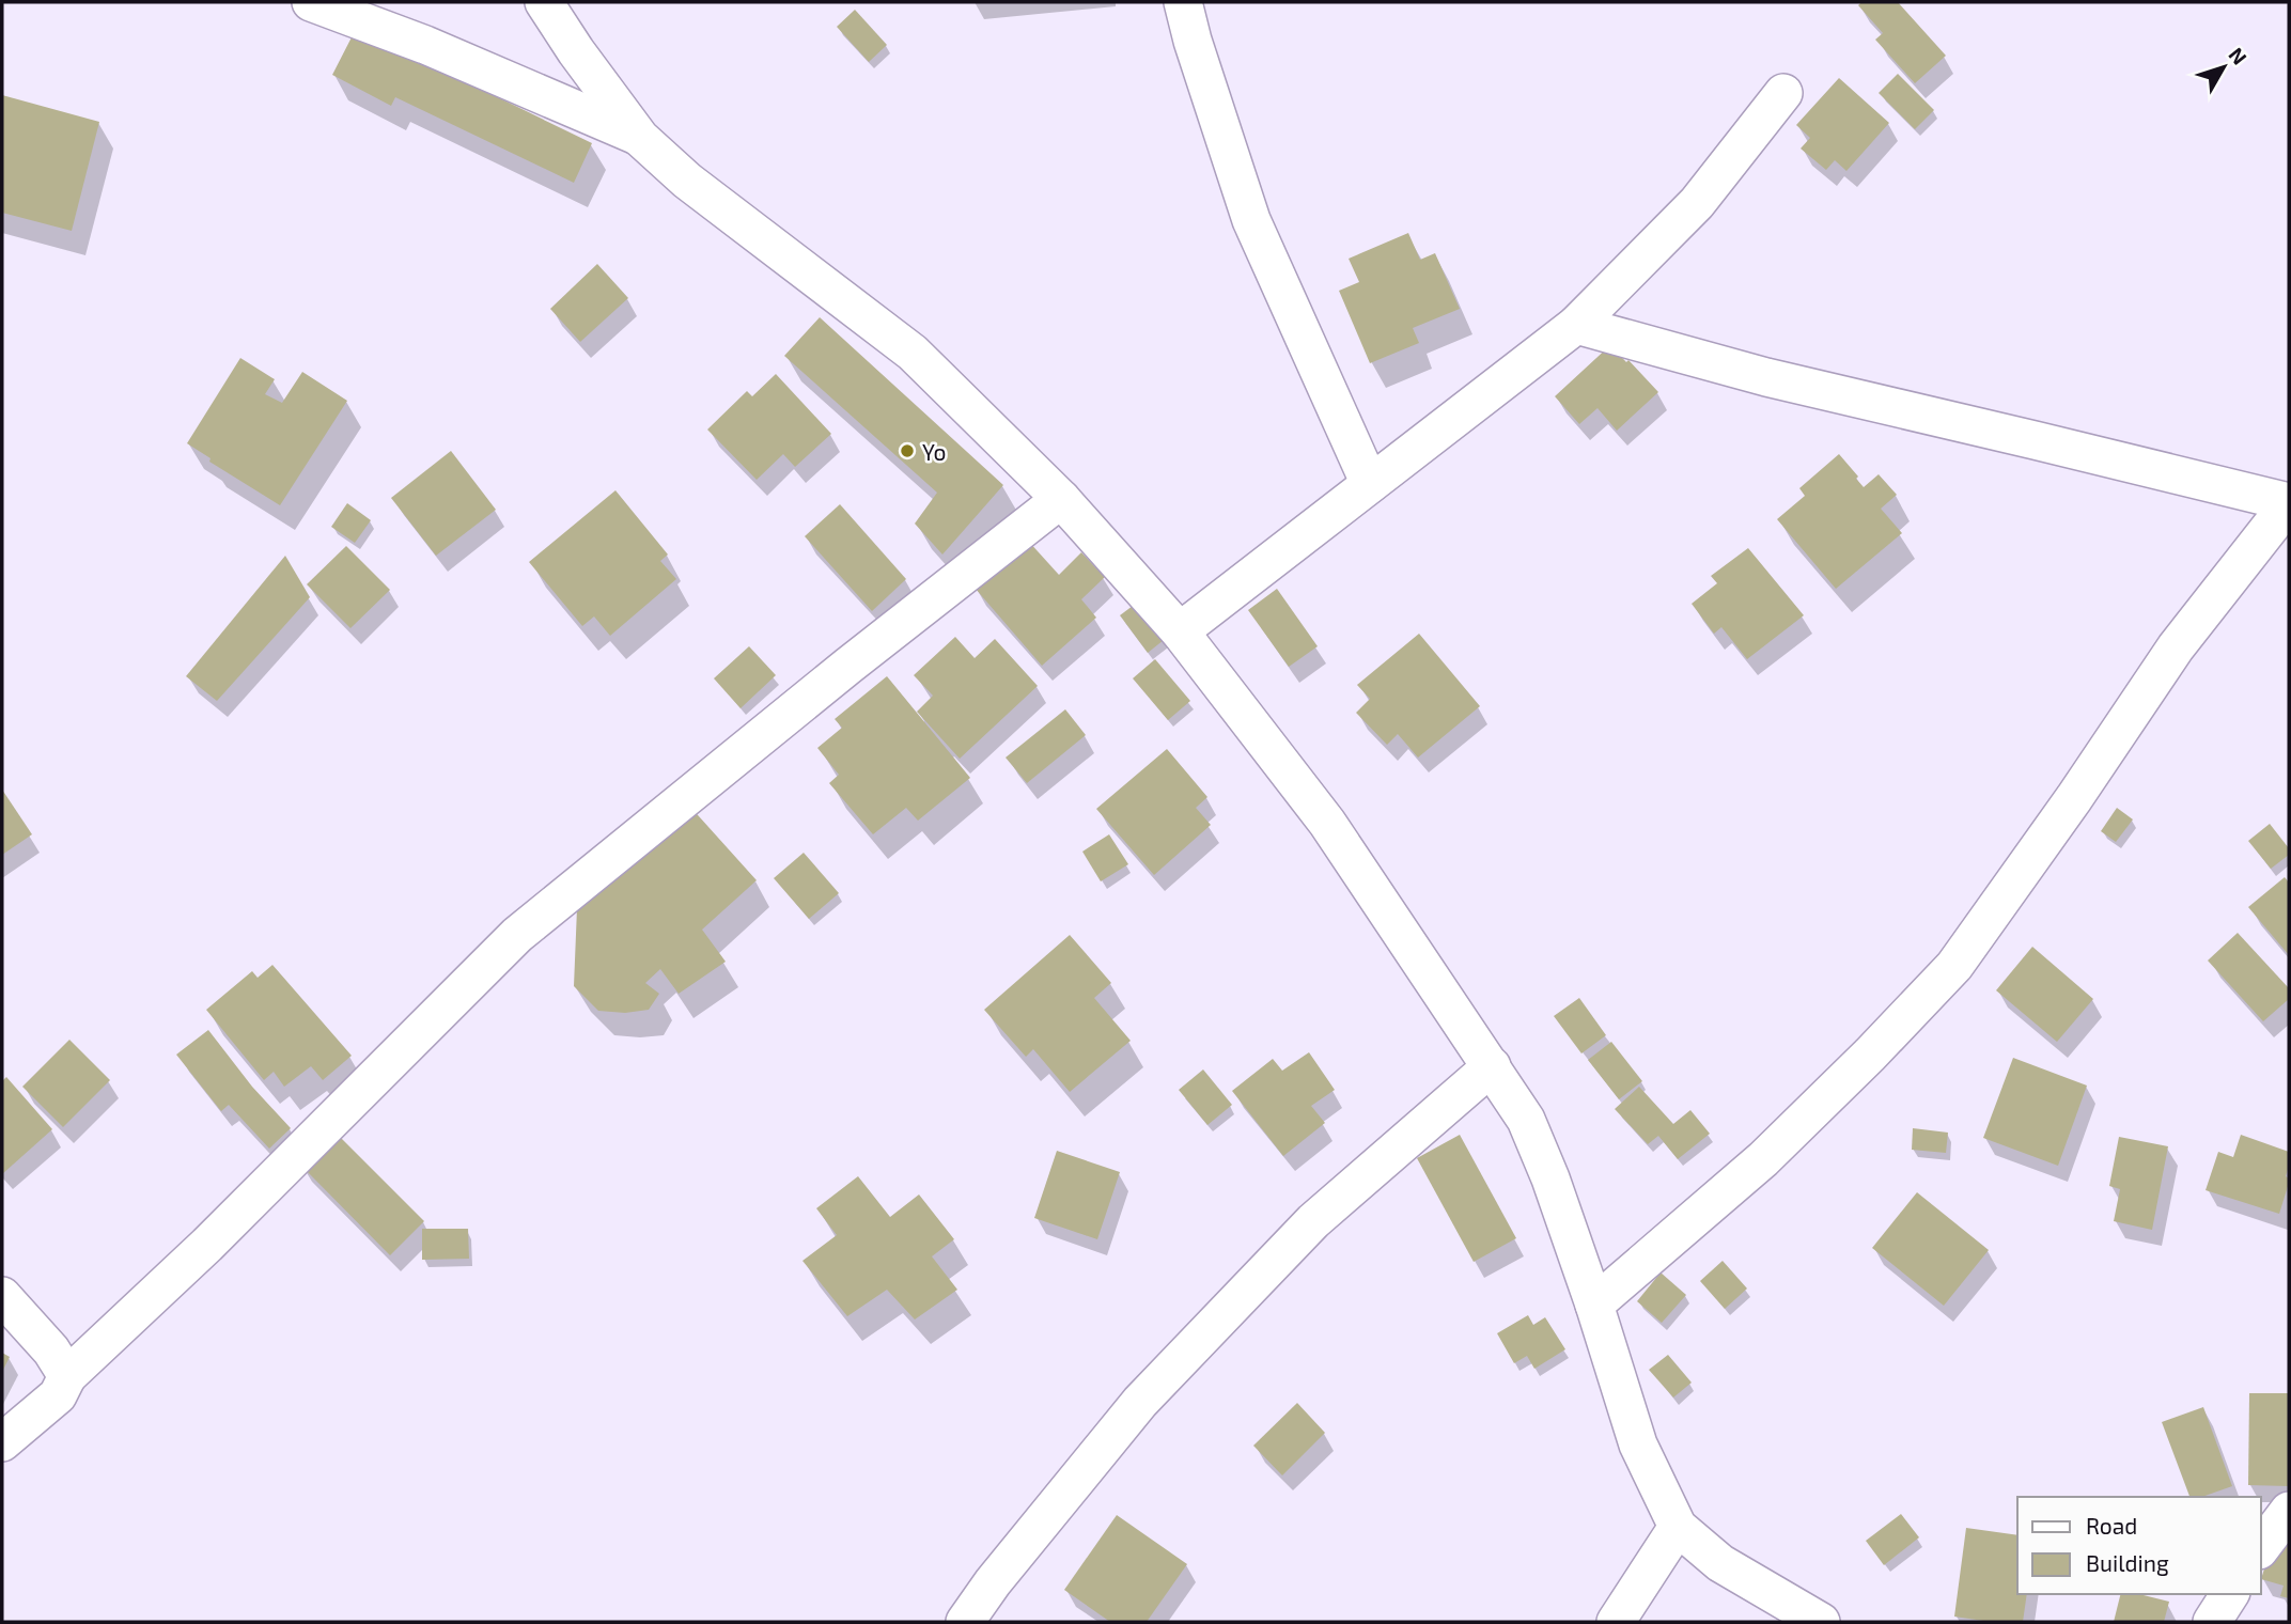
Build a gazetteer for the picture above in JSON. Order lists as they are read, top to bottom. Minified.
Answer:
{"places":["Yo"],"legend":["Road","Building"],"north":"top right"}
